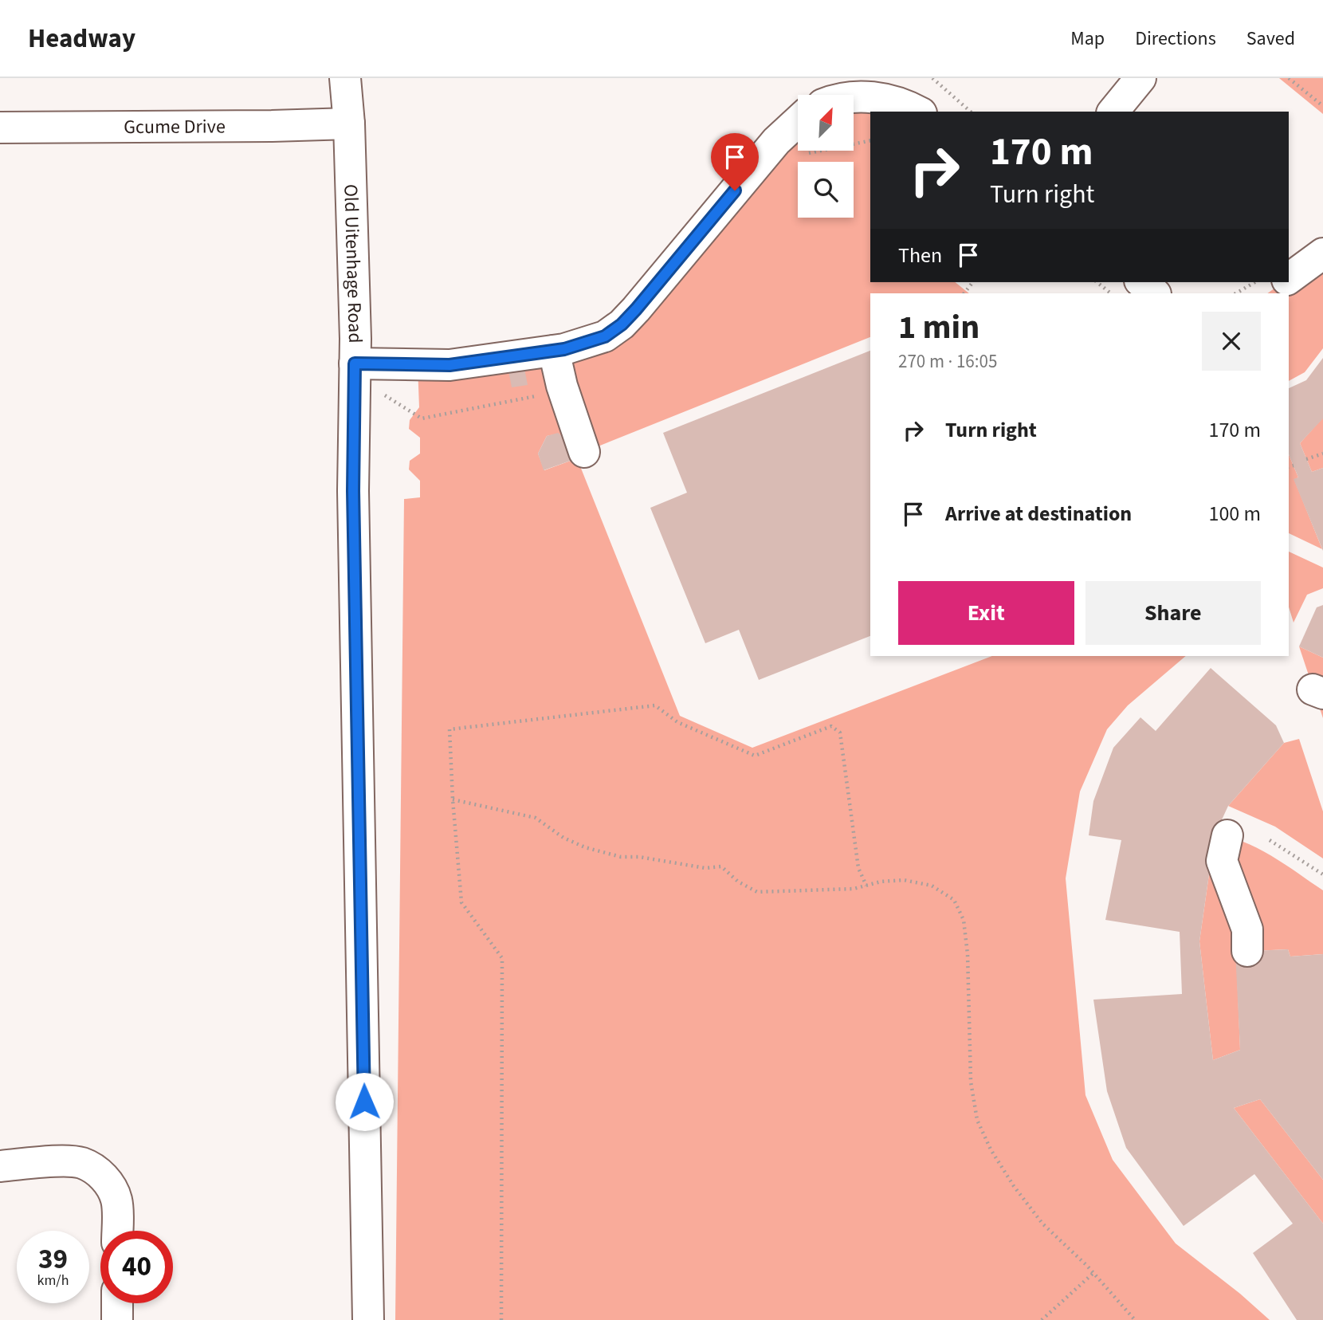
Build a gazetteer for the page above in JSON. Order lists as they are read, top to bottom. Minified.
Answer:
{"streets":{"street":["Gcume Drive","Old Uitenhage Road"]},"crossings":[["Gcume Drive","Old Uitenhage Road"]],"north":"top right","page":{"header":"Headway","nav":["Map","Directions","Saved"],"turn":["170 m","Turn right"],"then":"Then","heading":["1 min","270 m · 16:05"],"list":[{"name":"Turn right","value":"170 m"},{"name":"Arrive at destination","value":"100 m"}],"buttons":["Exit","Share"],"speed":"39 km/h","limit":"40"}}
